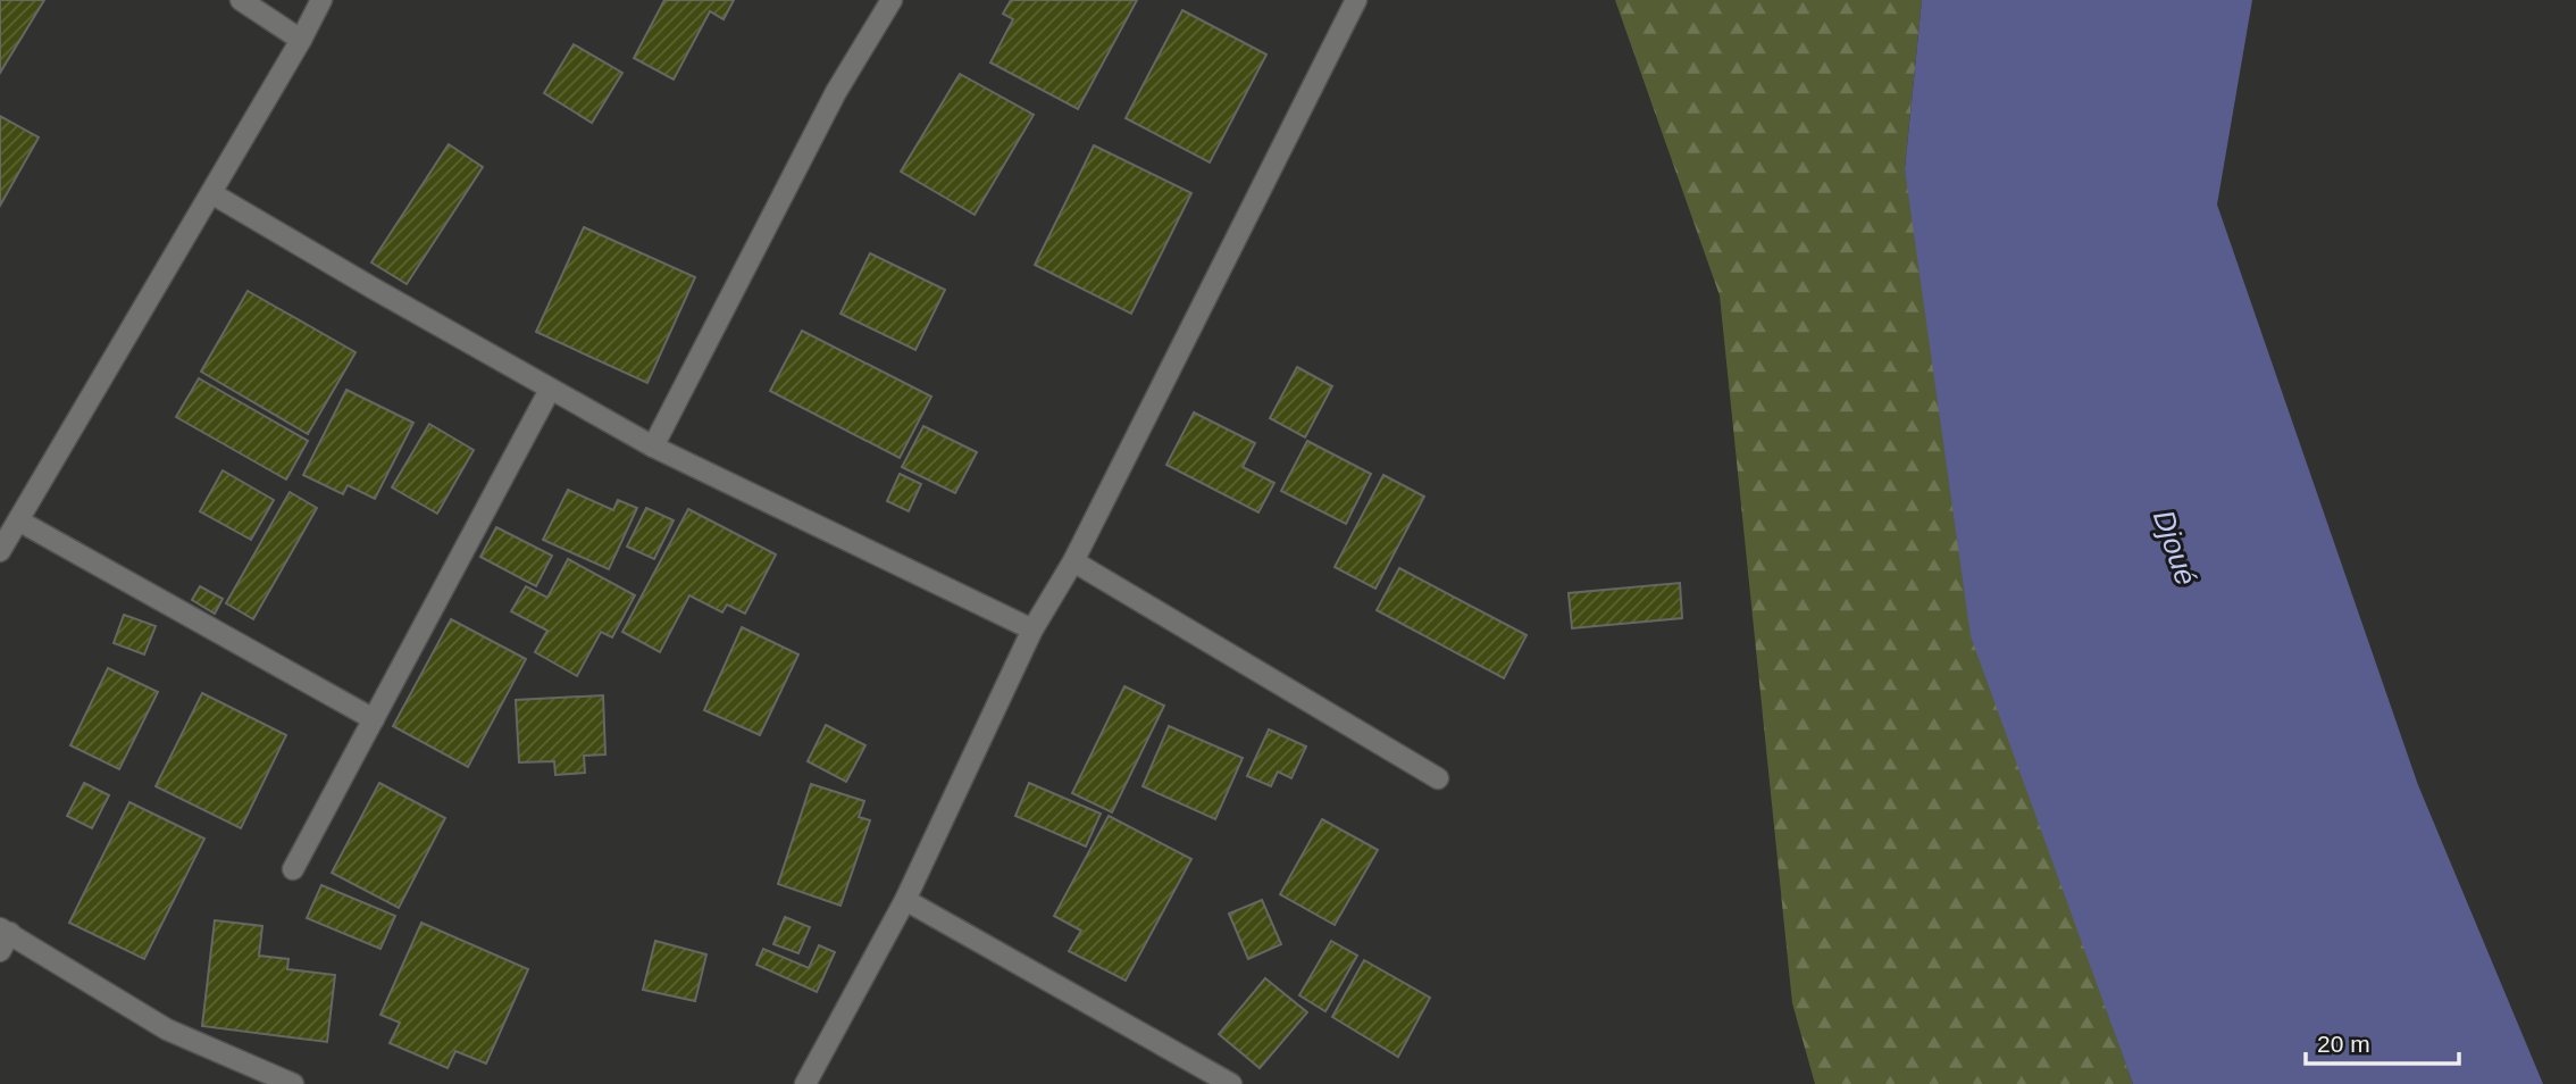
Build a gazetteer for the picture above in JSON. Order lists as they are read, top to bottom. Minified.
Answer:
{"water":["Djoué"],"scale_bar":"20 m"}
